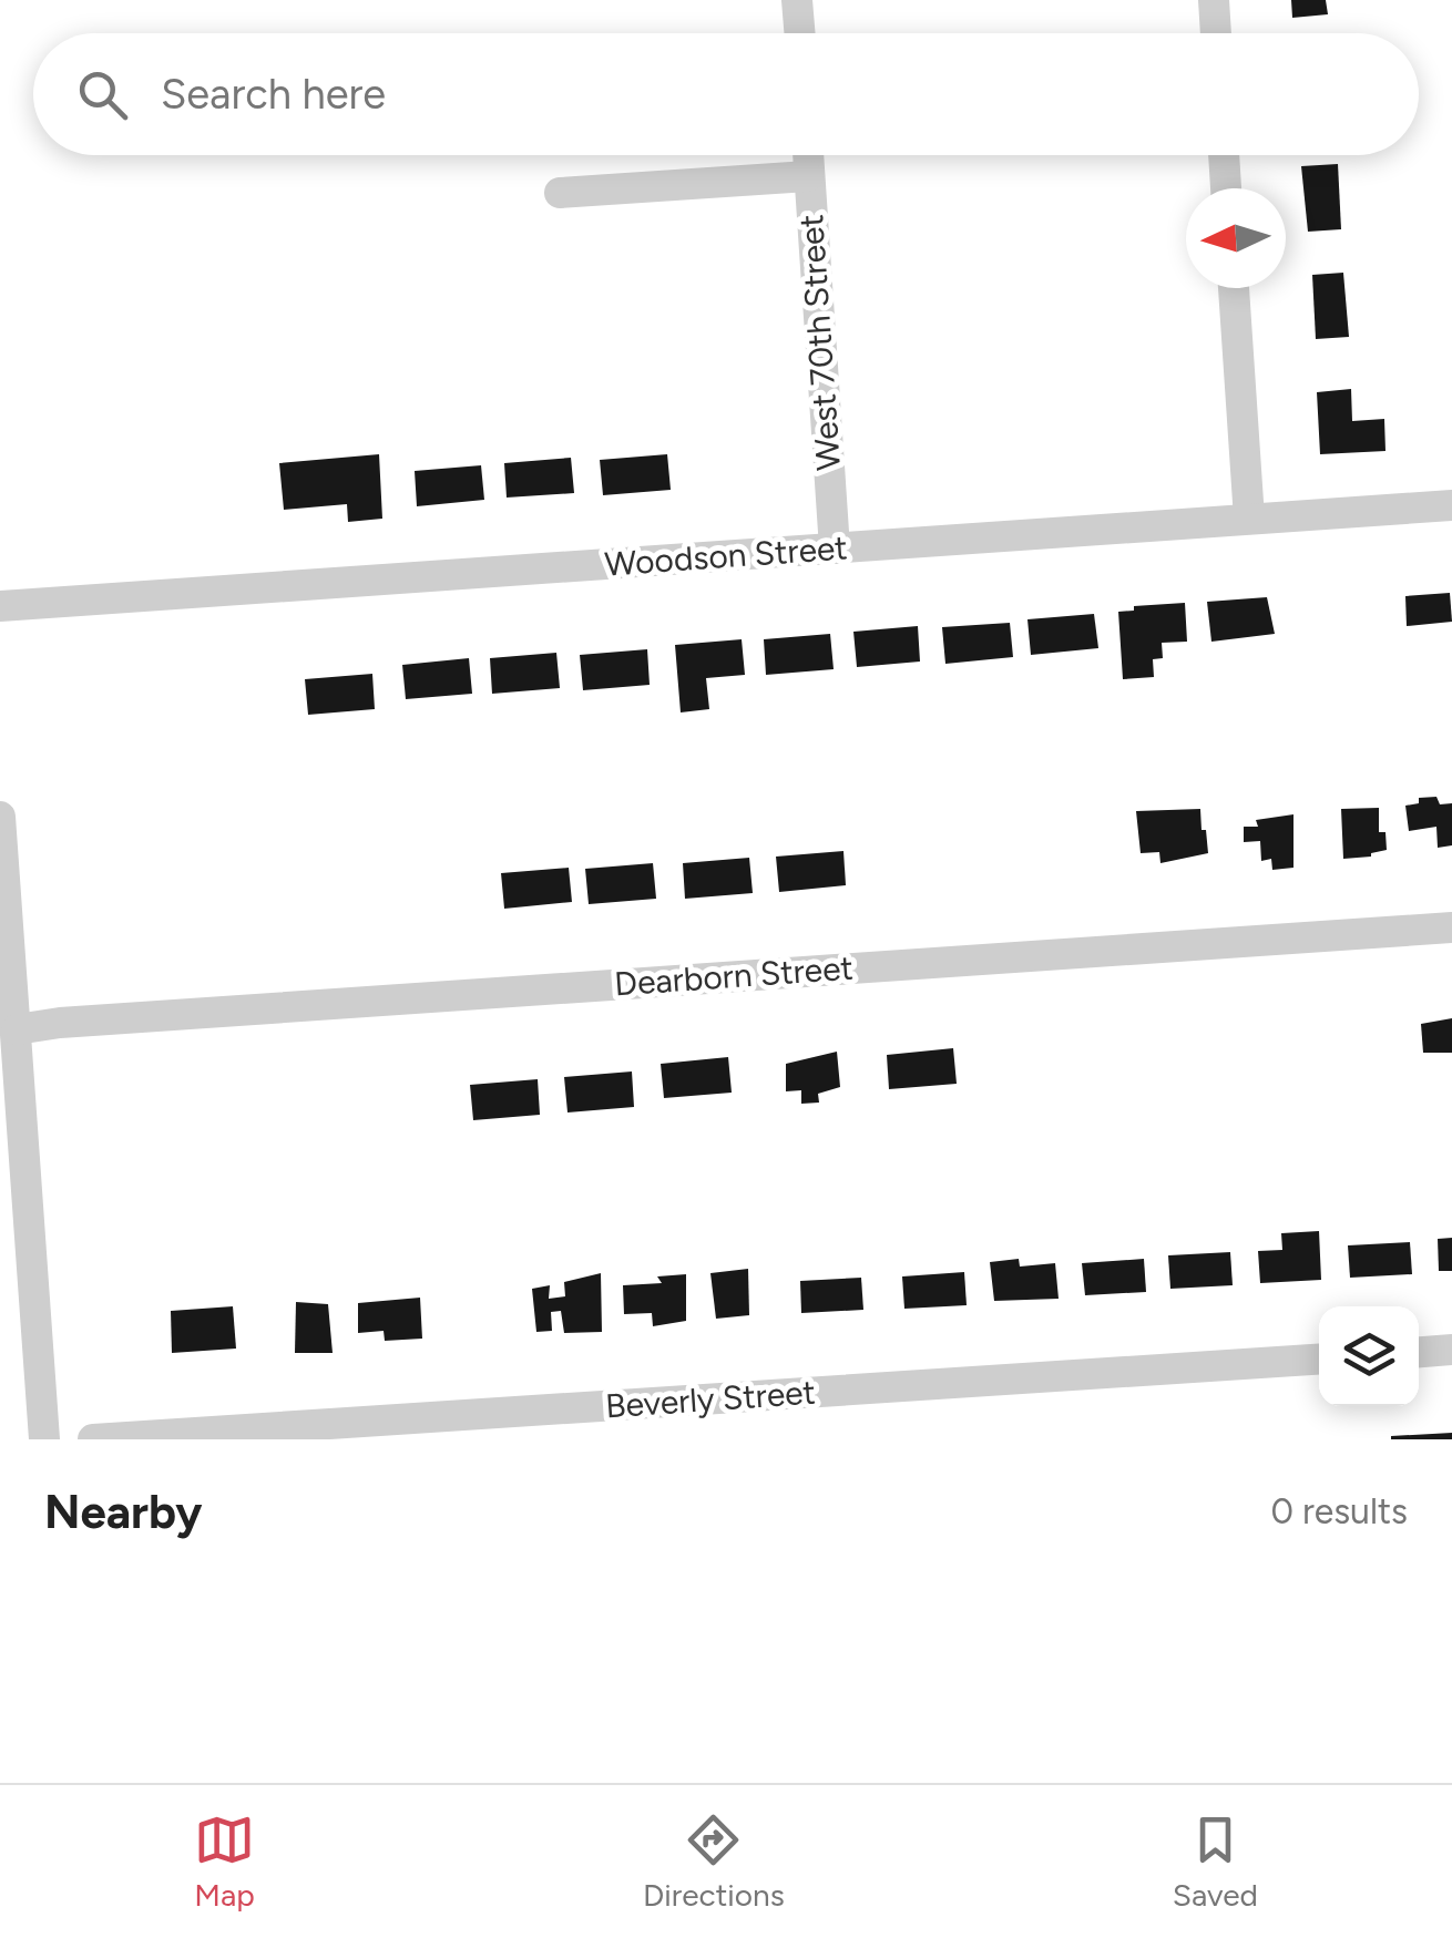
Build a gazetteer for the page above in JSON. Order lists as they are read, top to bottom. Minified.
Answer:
{"streets":{"street":["West 70th Street","Woodson Street","Dearborn Street","Beverly Street"]},"crossings":[["West 70th Street","Woodson Street"]],"north":"left","page":{"search":"Search here","heading":["Nearby","0 results"],"nav":["Map","Directions","Saved"]}}
